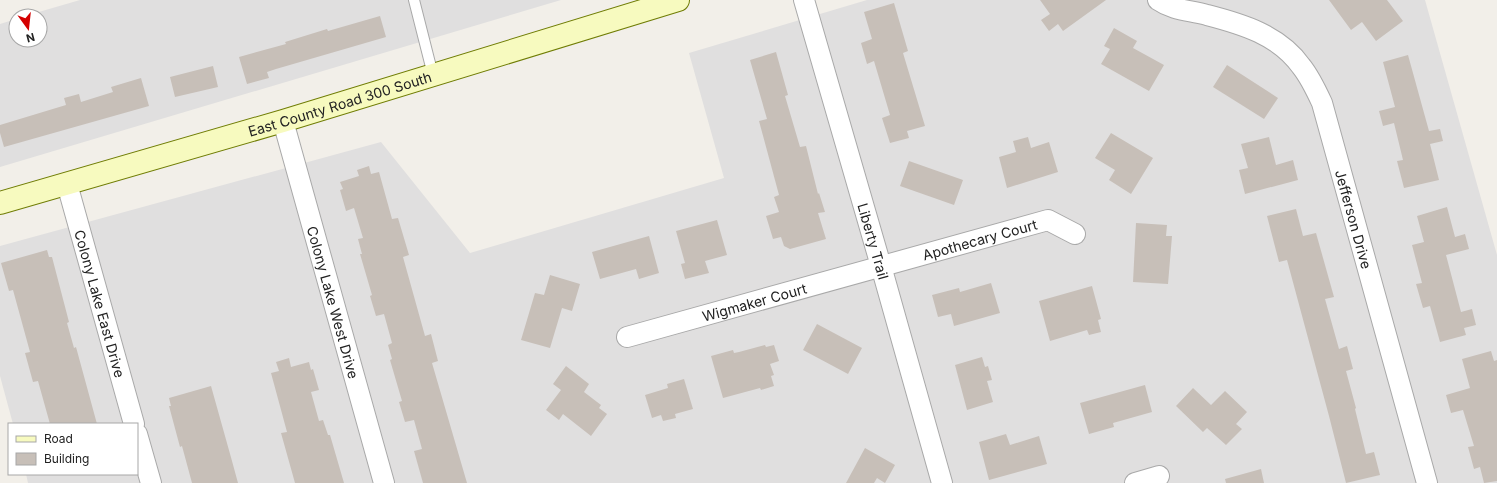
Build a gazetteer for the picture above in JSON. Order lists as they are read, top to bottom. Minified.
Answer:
{"streets":{"street":["East County Road 300 South","Jefferson Drive","Apothecary Court","Liberty Trail","Colony Lake West Drive","Wigmaker Court","Colony Lake East Drive"]},"crossings":[["East County Road 300 South","Colony Lake West Drive"],["East County Road 300 South","Colony Lake East Drive"],["Apothecary Court","Liberty Trail"],["Apothecary Court","Wigmaker Court"],["Liberty Trail","Wigmaker Court"]],"legend":["Road","Building"],"north":"bottom"}
